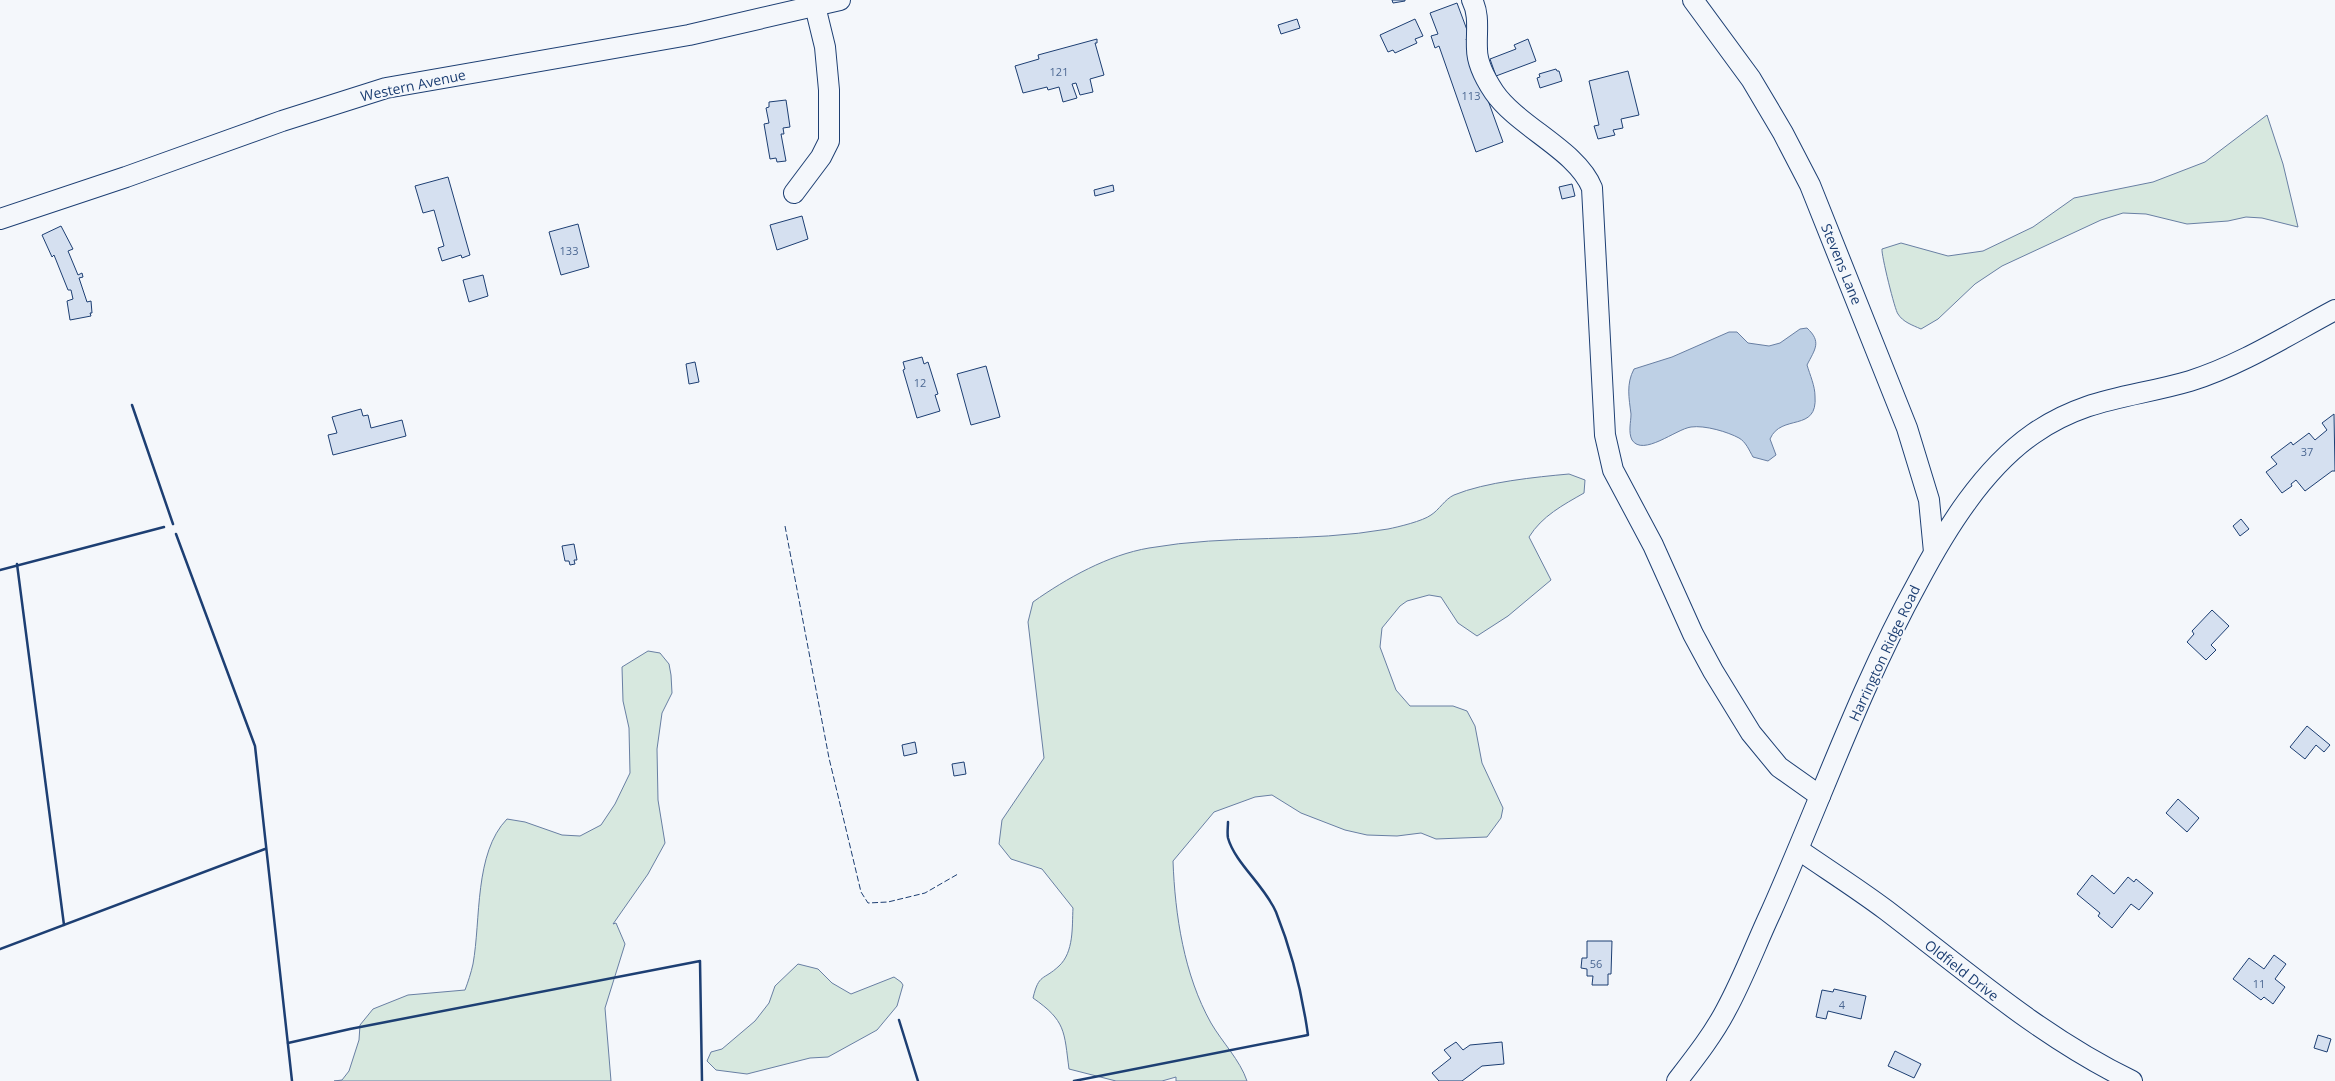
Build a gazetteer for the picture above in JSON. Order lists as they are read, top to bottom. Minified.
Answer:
{"streets":{"street":["Western Avenue","Stevens Lane","Harrington Ridge Road","Oldfield Drive"]},"crossings":[["Stevens Lane","Harrington Ridge Road"],["Harrington Ridge Road","Oldfield Drive"]],"house_numbers":["121","113","133","12","37","56","11","4"]}
